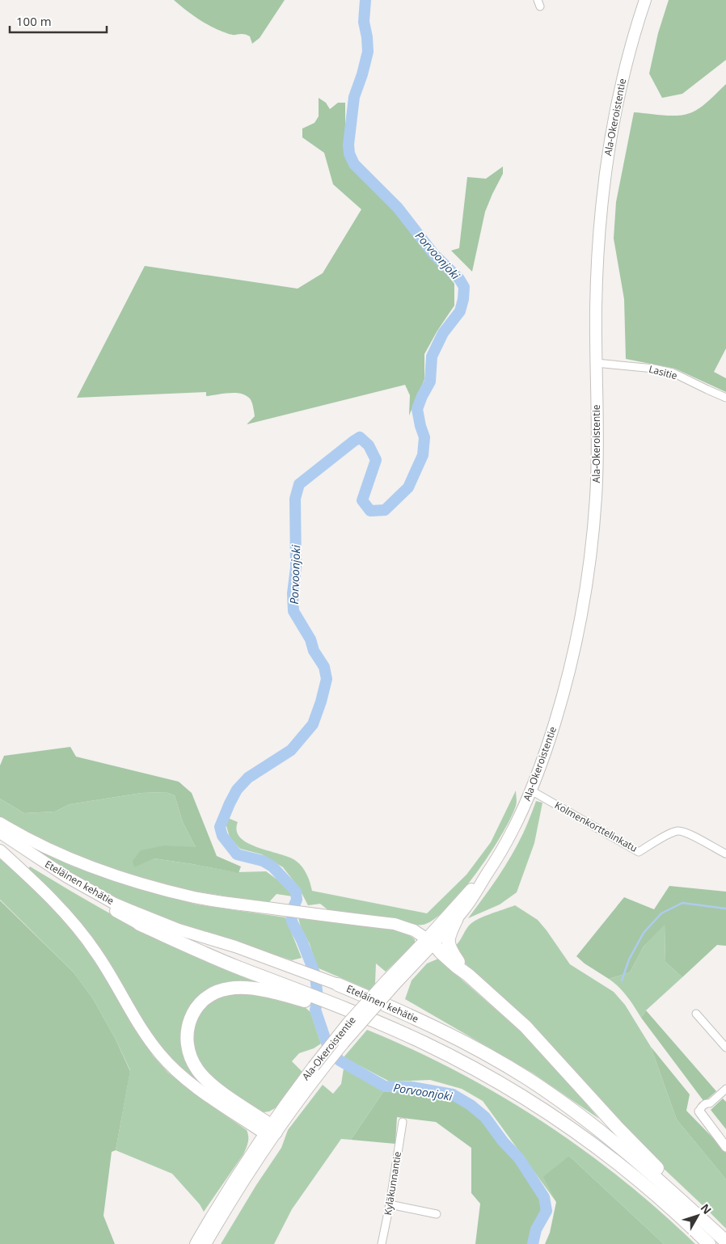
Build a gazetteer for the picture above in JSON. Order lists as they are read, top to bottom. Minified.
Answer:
{"streets":{"highway":["Eteläinen kehätie"],"main road":["Ala-Okeroistentie"],"street":["Lasitie","Kolmenkorttelinkatu","Kyläkunnantie"]},"crossings":[["Ala-Okeroistentie","Lasitie"],["Ala-Okeroistentie","Kolmenkorttelinkatu"]],"water":["Porvoonjoki"],"scale_bar":"100 m","north":"top right"}
